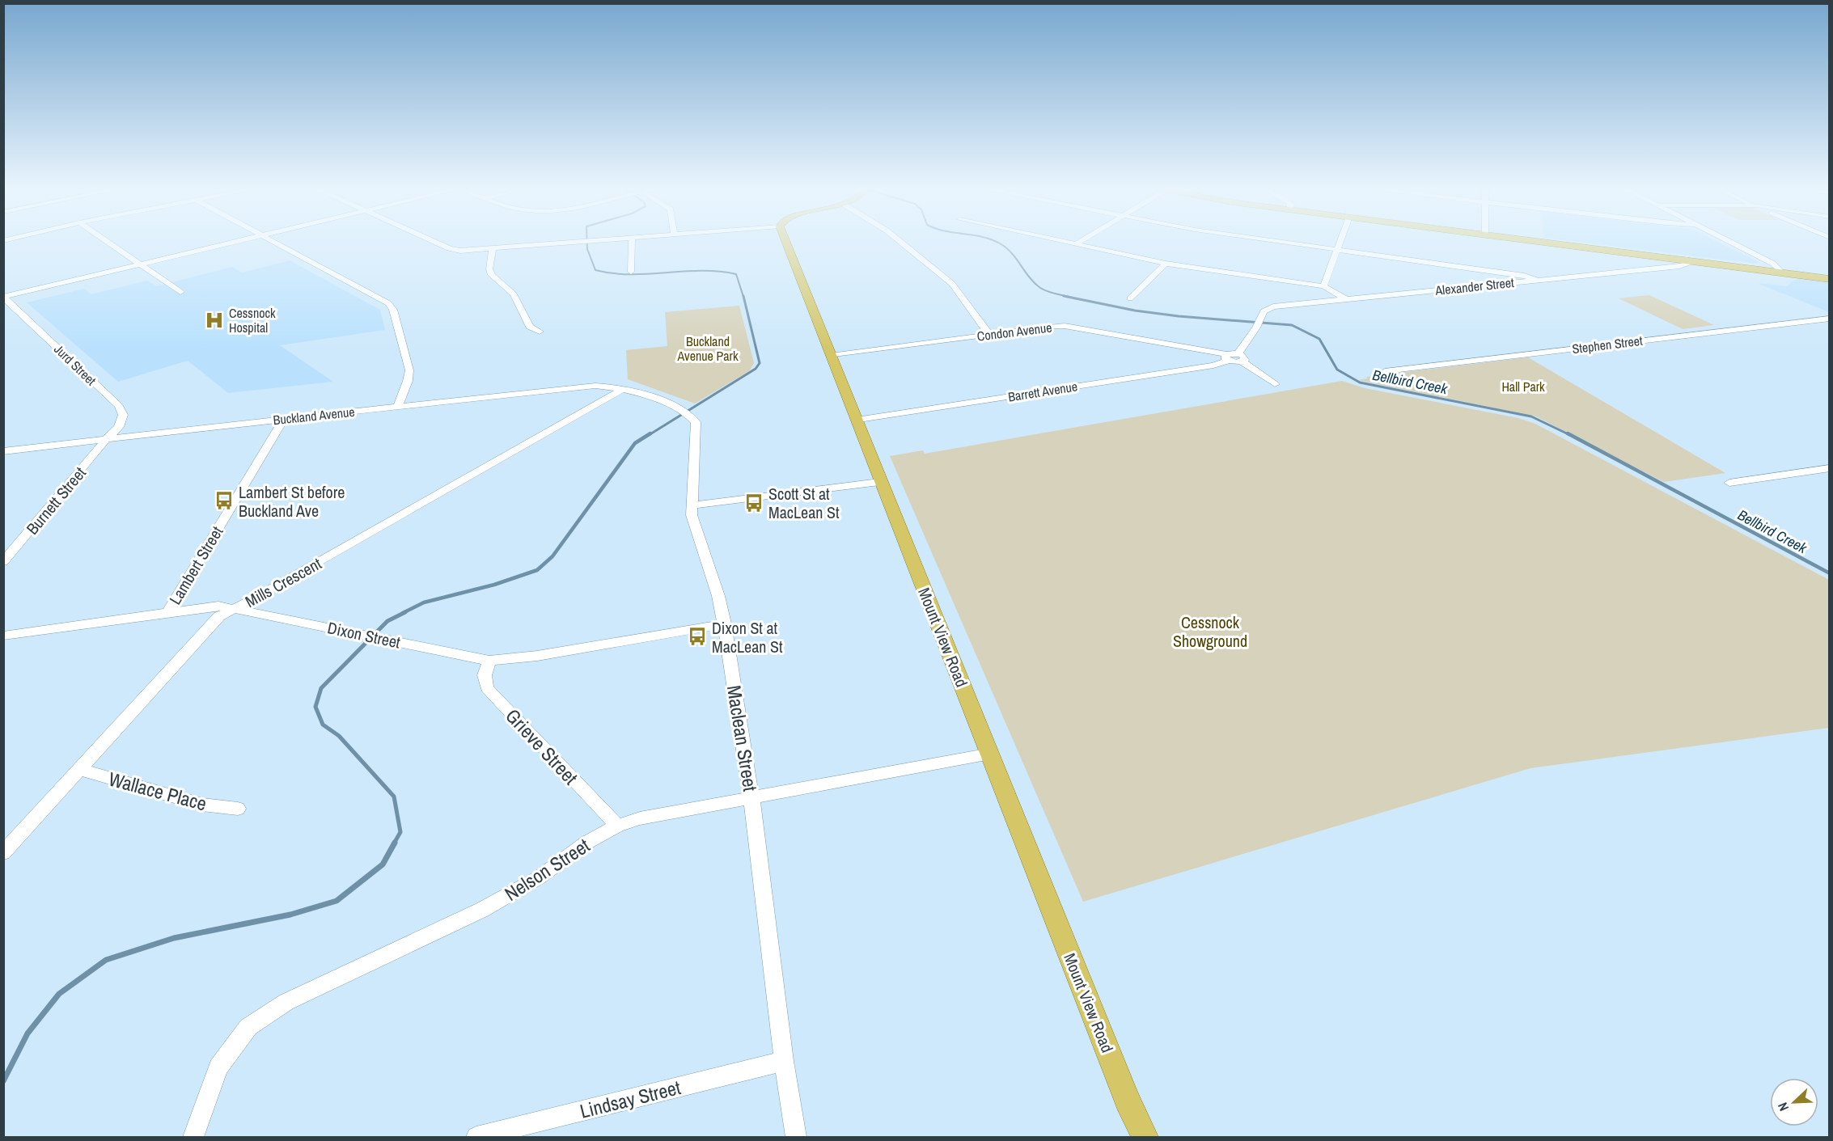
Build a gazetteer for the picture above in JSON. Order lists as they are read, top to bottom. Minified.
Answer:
{"streets":{"main road":["Mount View Road"],"street":["Alexander Street","Condon Avenue","Stephen Street","Jurd Street","Barrett Avenue","Buckland Avenue","Burnett Street","Lambert Street","Mills Crescent","Dixon Street","Maclean Street","Grieve Street","Wallace Place","Nelson Street","Lindsay Street"]},"crossings":[["Condon Avenue","Barrett Avenue"],["Condon Avenue","Mount View Road"],["Jurd Street","Buckland Avenue"],["Jurd Street","Burnett Street"],["Barrett Avenue","Mount View Road"],["Buckland Avenue","Burnett Street"],["Buckland Avenue","Lambert Street"],["Buckland Avenue","Mills Crescent"],["Buckland Avenue","Maclean Street"],["Lambert Street","Dixon Street"],["Mills Crescent","Dixon Street"],["Mills Crescent","Maclean Street"],["Mills Crescent","Wallace Place"],["Dixon Street","Maclean Street"],["Dixon Street","Grieve Street"],["Mount View Road","Nelson Street"],["Maclean Street","Nelson Street"],["Maclean Street","Lindsay Street"],["Grieve Street","Nelson Street"]],"water":["Bellbird Creek"],"parks":["Buckland Avenue Park","Hall Park","Cessnock Showground"],"places":{"hospital":["Cessnock Hospital"],"bus stop":["Lambert St before Buckland Ave","Scott St at MacLean St","Dixon St at MacLean St"]},"north":"bottom left"}
